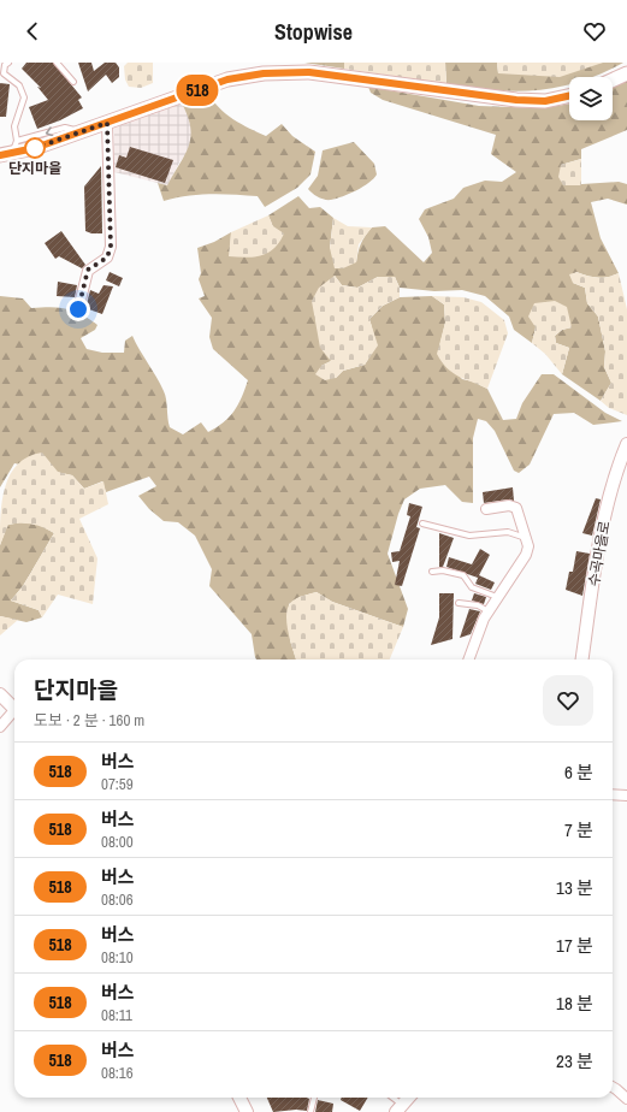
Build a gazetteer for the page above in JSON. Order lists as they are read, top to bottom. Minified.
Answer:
{"streets":{"street":["수곡마을로"]},"places":["단지마을"],"lines":["bus line 518"],"page":{"header":"Stopwise","on_map":"518","heading":["단지마을","도보 · 2 분 · 160 m"],"list":[{"mark":"518","name":"버스","note":"07:59","value":"6 분"},{"mark":"518","name":"버스","note":"08:00","value":"7 분"},{"mark":"518","name":"버스","note":"08:06","value":"13 분"},{"mark":"518","name":"버스","note":"08:10","value":"17 분"},{"mark":"518","name":"버스","note":"08:11","value":"18 분"},{"mark":"518","name":"버스","note":"08:16","value":"23 분"}]}}
